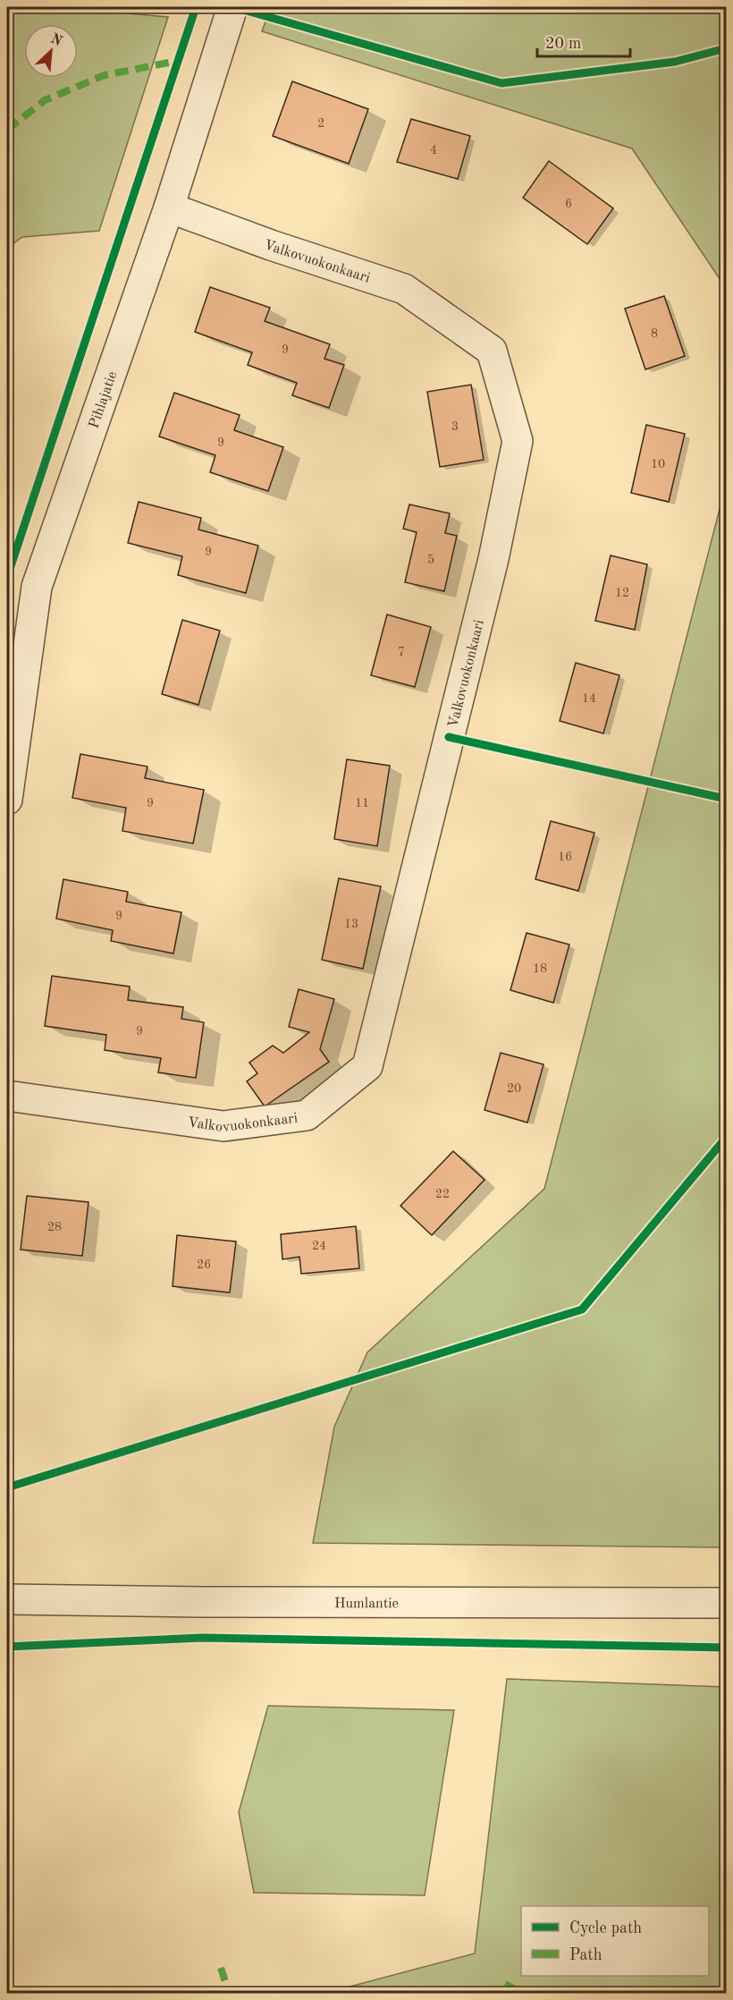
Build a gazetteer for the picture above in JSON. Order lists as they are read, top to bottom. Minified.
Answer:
{"streets":{"street":["Valkovuokonkaari","Pihlajatie","Humlantie"]},"crossings":[["Valkovuokonkaari","Pihlajatie"]],"house_numbers":["2","4","6","8","9","3","9","10","9","5","12","7","14","9","11","16","9","13","18","9","20","22","28","24","26"],"legend":["Cycle path","Path"],"scale_bar":"20 m","north":"top right"}
